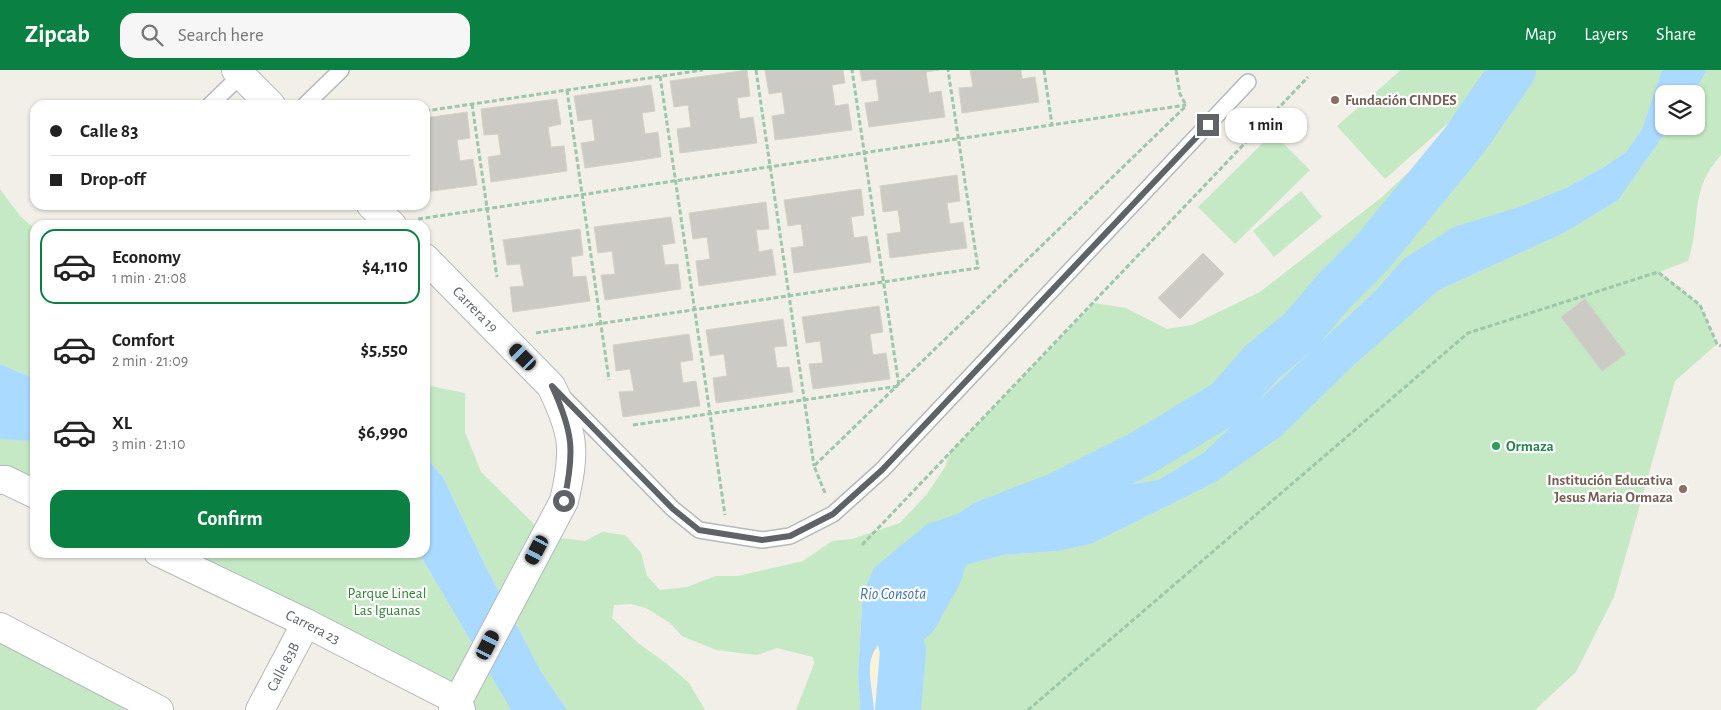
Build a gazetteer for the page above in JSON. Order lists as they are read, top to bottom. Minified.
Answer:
{"streets":{"street":["Carrera 19","Carrera 23","Calle 83B"]},"crossings":[["Carrera 23","Calle 83B"]],"water":["Rio Consota"],"parks":["Parque Lineal Las Iguanas"],"places":["Fundación CINDES","Ormaza","Institución Educativa Jesus Maria Ormaza"],"page":{"header":"Zipcab","search":"Search here","nav":["Map","Layers","Share"],"banner":["Calle 83","Drop-off"],"bubble":"1 min","list":[{"name":"Economy","note":"1 min · 21:08","value":"$4,110"},{"name":"Comfort","note":"2 min · 21:09","value":"$5,550"},{"name":"XL","note":"3 min · 21:10","value":"$6,990"}],"buttons":"Confirm"}}
